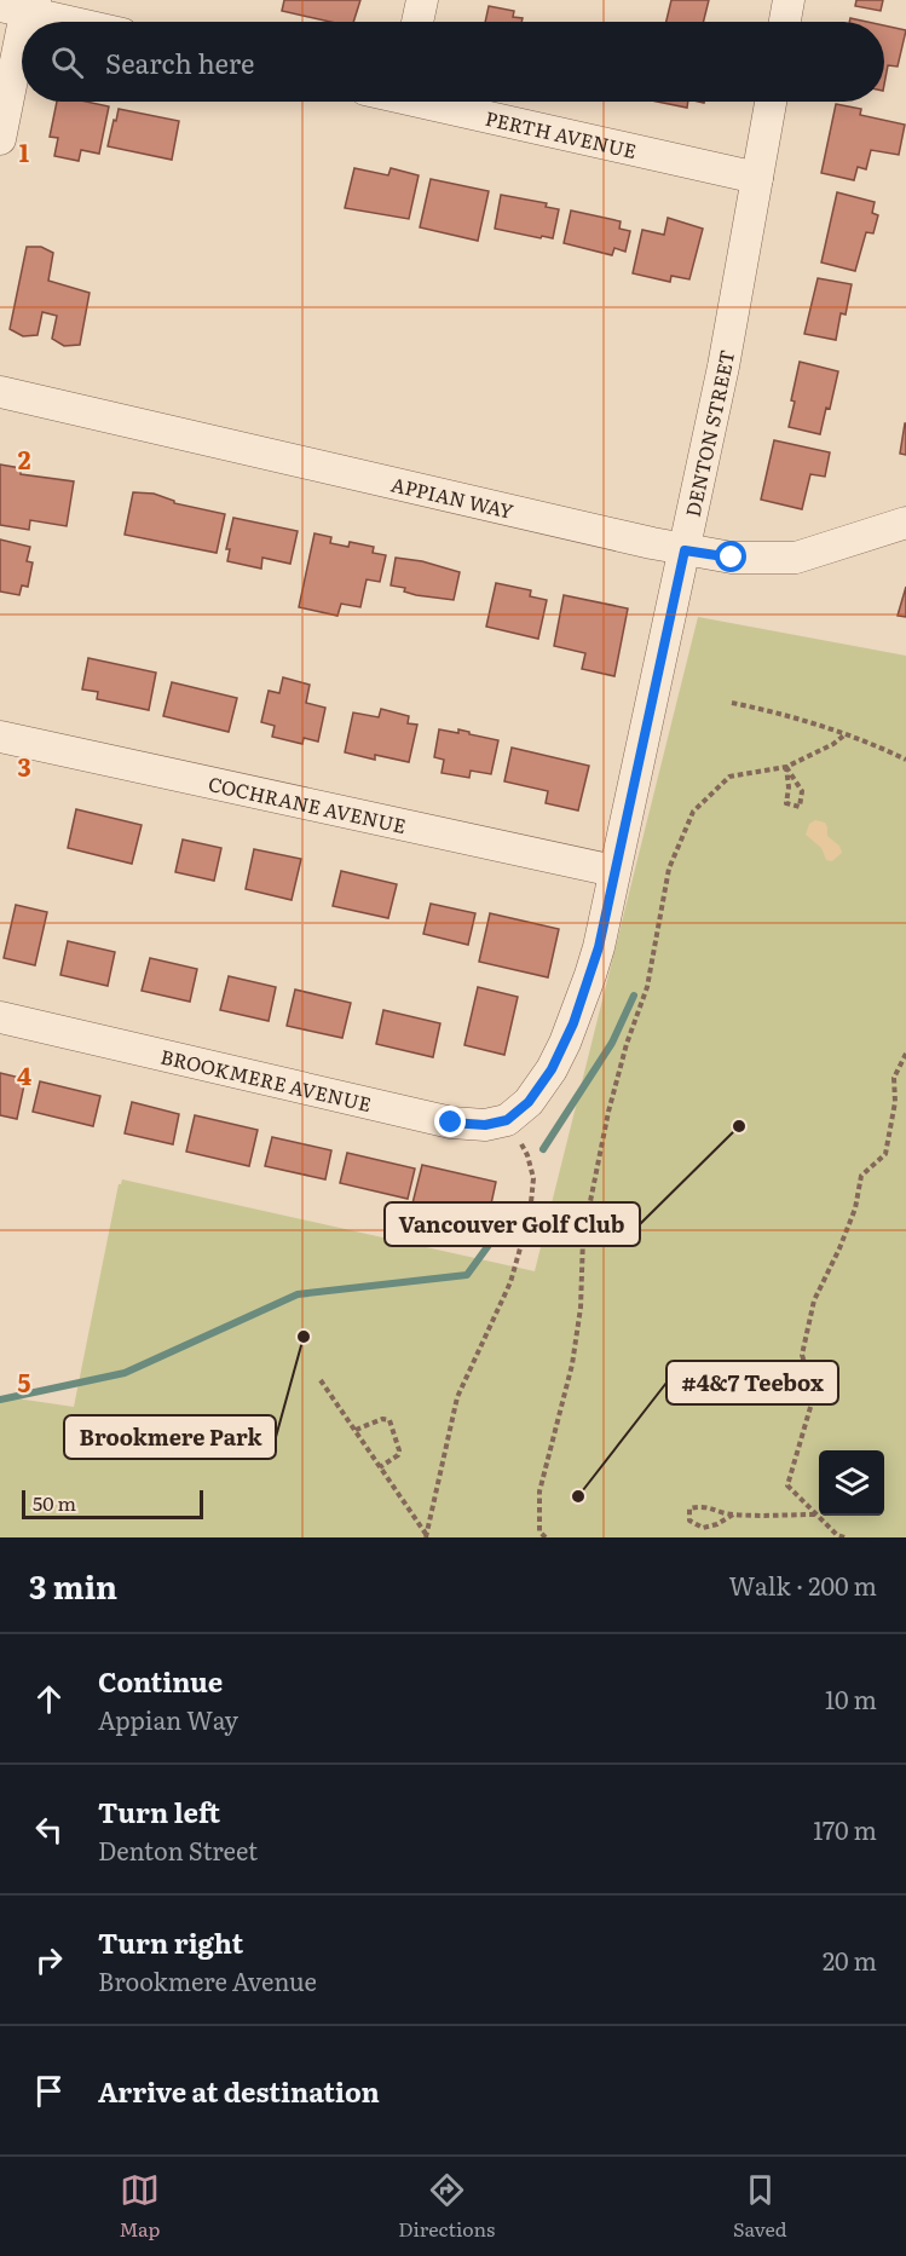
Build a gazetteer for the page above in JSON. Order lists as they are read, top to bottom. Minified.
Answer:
{"streets":{"street":["PERTH AVENUE","DENTON STREET","APPIAN WAY","COCHRANE AVENUE","BROOKMERE AVENUE"]},"crossings":[["PERTH AVENUE","DENTON STREET"],["DENTON STREET","APPIAN WAY"],["DENTON STREET","COCHRANE AVENUE"],["DENTON STREET","BROOKMERE AVENUE"]],"places":["Vancouver Golf Club","Brookmere Park","#4&7 Teebox"],"scale_bar":"50 m","page":{"search":"Search here","scale":"50 m","heading":["3 min","Walk · 200 m"],"list":[["Continue","Appian Way","10 m"],["Turn left","Denton Street","170 m"],["Turn right","Brookmere Avenue","20 m"],"Arrive at destination"],"nav":["Map","Directions","Saved"]},"grid":{"rows":["1","2","3","4","5"]}}
